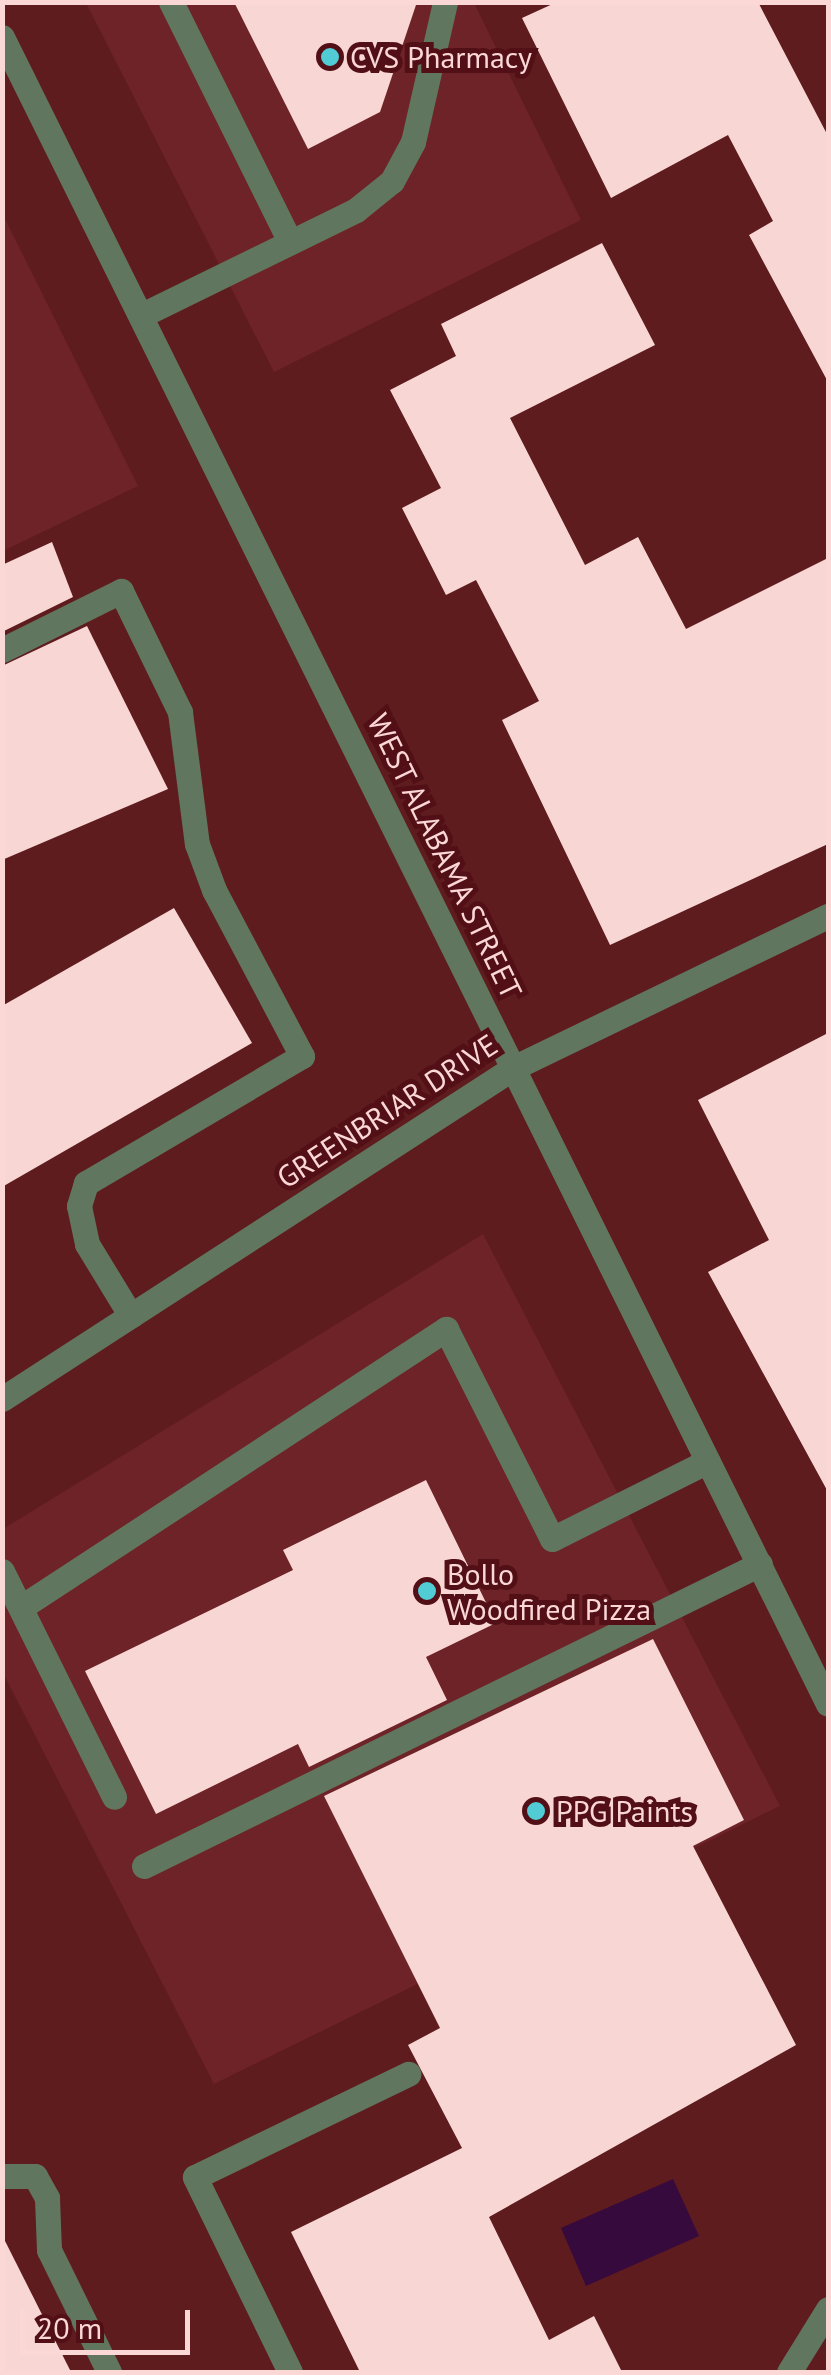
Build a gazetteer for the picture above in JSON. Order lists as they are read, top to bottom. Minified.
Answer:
{"streets":{"street":["WEST ALABAMA STREET","GREENBRIAR DRIVE"]},"crossings":[["WEST ALABAMA STREET","GREENBRIAR DRIVE"]],"places":["CVS Pharmacy","Bollo Woodfired Pizza","PPG Paints"],"scale_bar":"20 m"}
